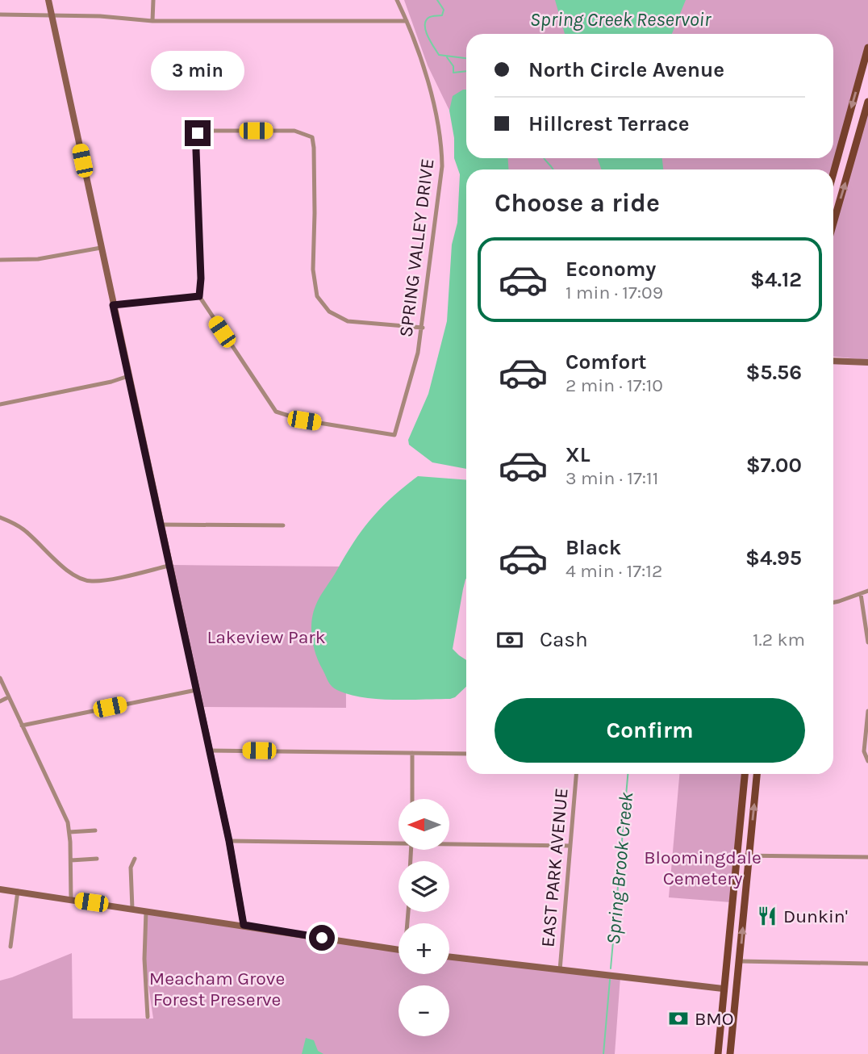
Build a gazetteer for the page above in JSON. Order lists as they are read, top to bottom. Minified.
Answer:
{"streets":{"street":["SPRING VALLEY DRIVE","EAST PARK AVENUE"]},"water":["Spring Creek Reservoir","Spring Brook Creek"],"parks":["Lakeview Park","Bloomingdale Cemetery","Meacham Grove Forest Preserve"],"places":{"restaurant":["Dunkin'"],"bank":["BMO"]},"north":"left","page":{"banner":["North Circle Avenue","Hillcrest Terrace"],"bubble":"3 min","heading":"Choose a ride","list":[{"name":"Economy","note":"1 min · 17:09","value":"$4.12"},{"name":"Comfort","note":"2 min · 17:10","value":"$5.56"},{"name":"XL","note":"3 min · 17:11","value":"$7.00"},{"name":"Black","note":"4 min · 17:12","value":"$4.95"}],"pay":["Cash","1.2 km"],"buttons":"Confirm","map_buttons":["+","−"]}}
